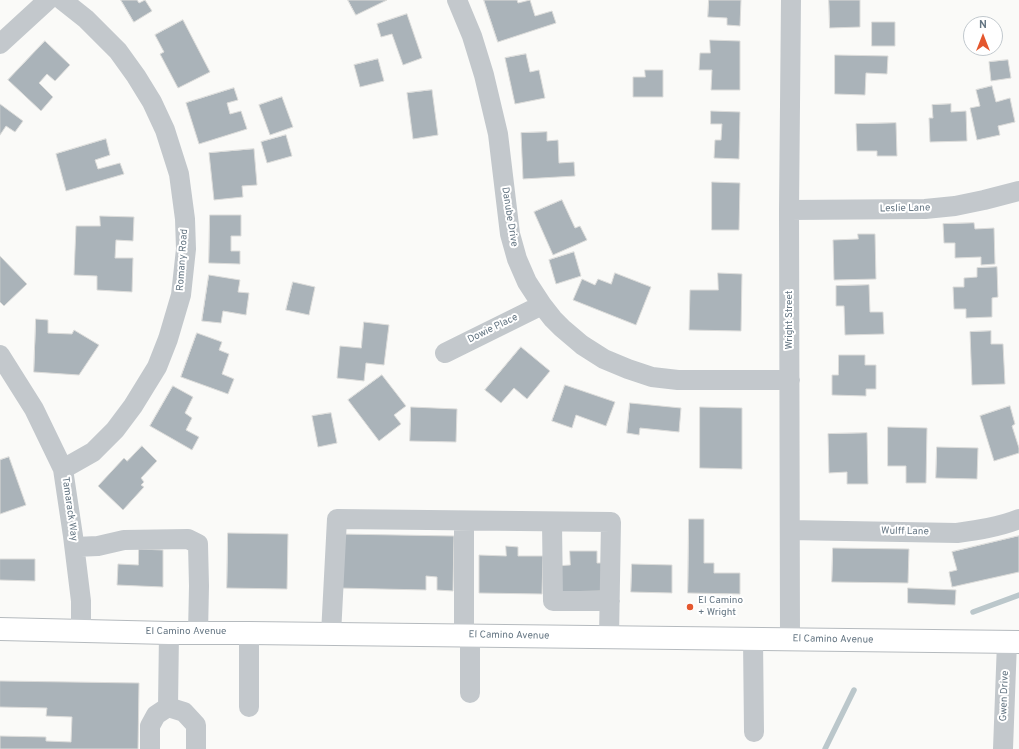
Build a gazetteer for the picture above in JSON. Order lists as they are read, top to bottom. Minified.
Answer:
{"streets":{"main road":["El Camino Avenue"],"street":["Leslie Lane","Danube Drive","Romany Road","Wright Street","Dowie Place","Tamarack Way","Wulff Lane","Gwen Drive"]},"crossings":[["Leslie Lane","Wright Street"],["Danube Drive","Wright Street"],["Danube Drive","Dowie Place"],["Romany Road","Tamarack Way"],["Wright Street","Wulff Lane"],["Wright Street","El Camino Avenue"],["Tamarack Way","El Camino Avenue"],["El Camino Avenue","Gwen Drive"]],"places":["El Camino + Wright"],"north":"top"}
